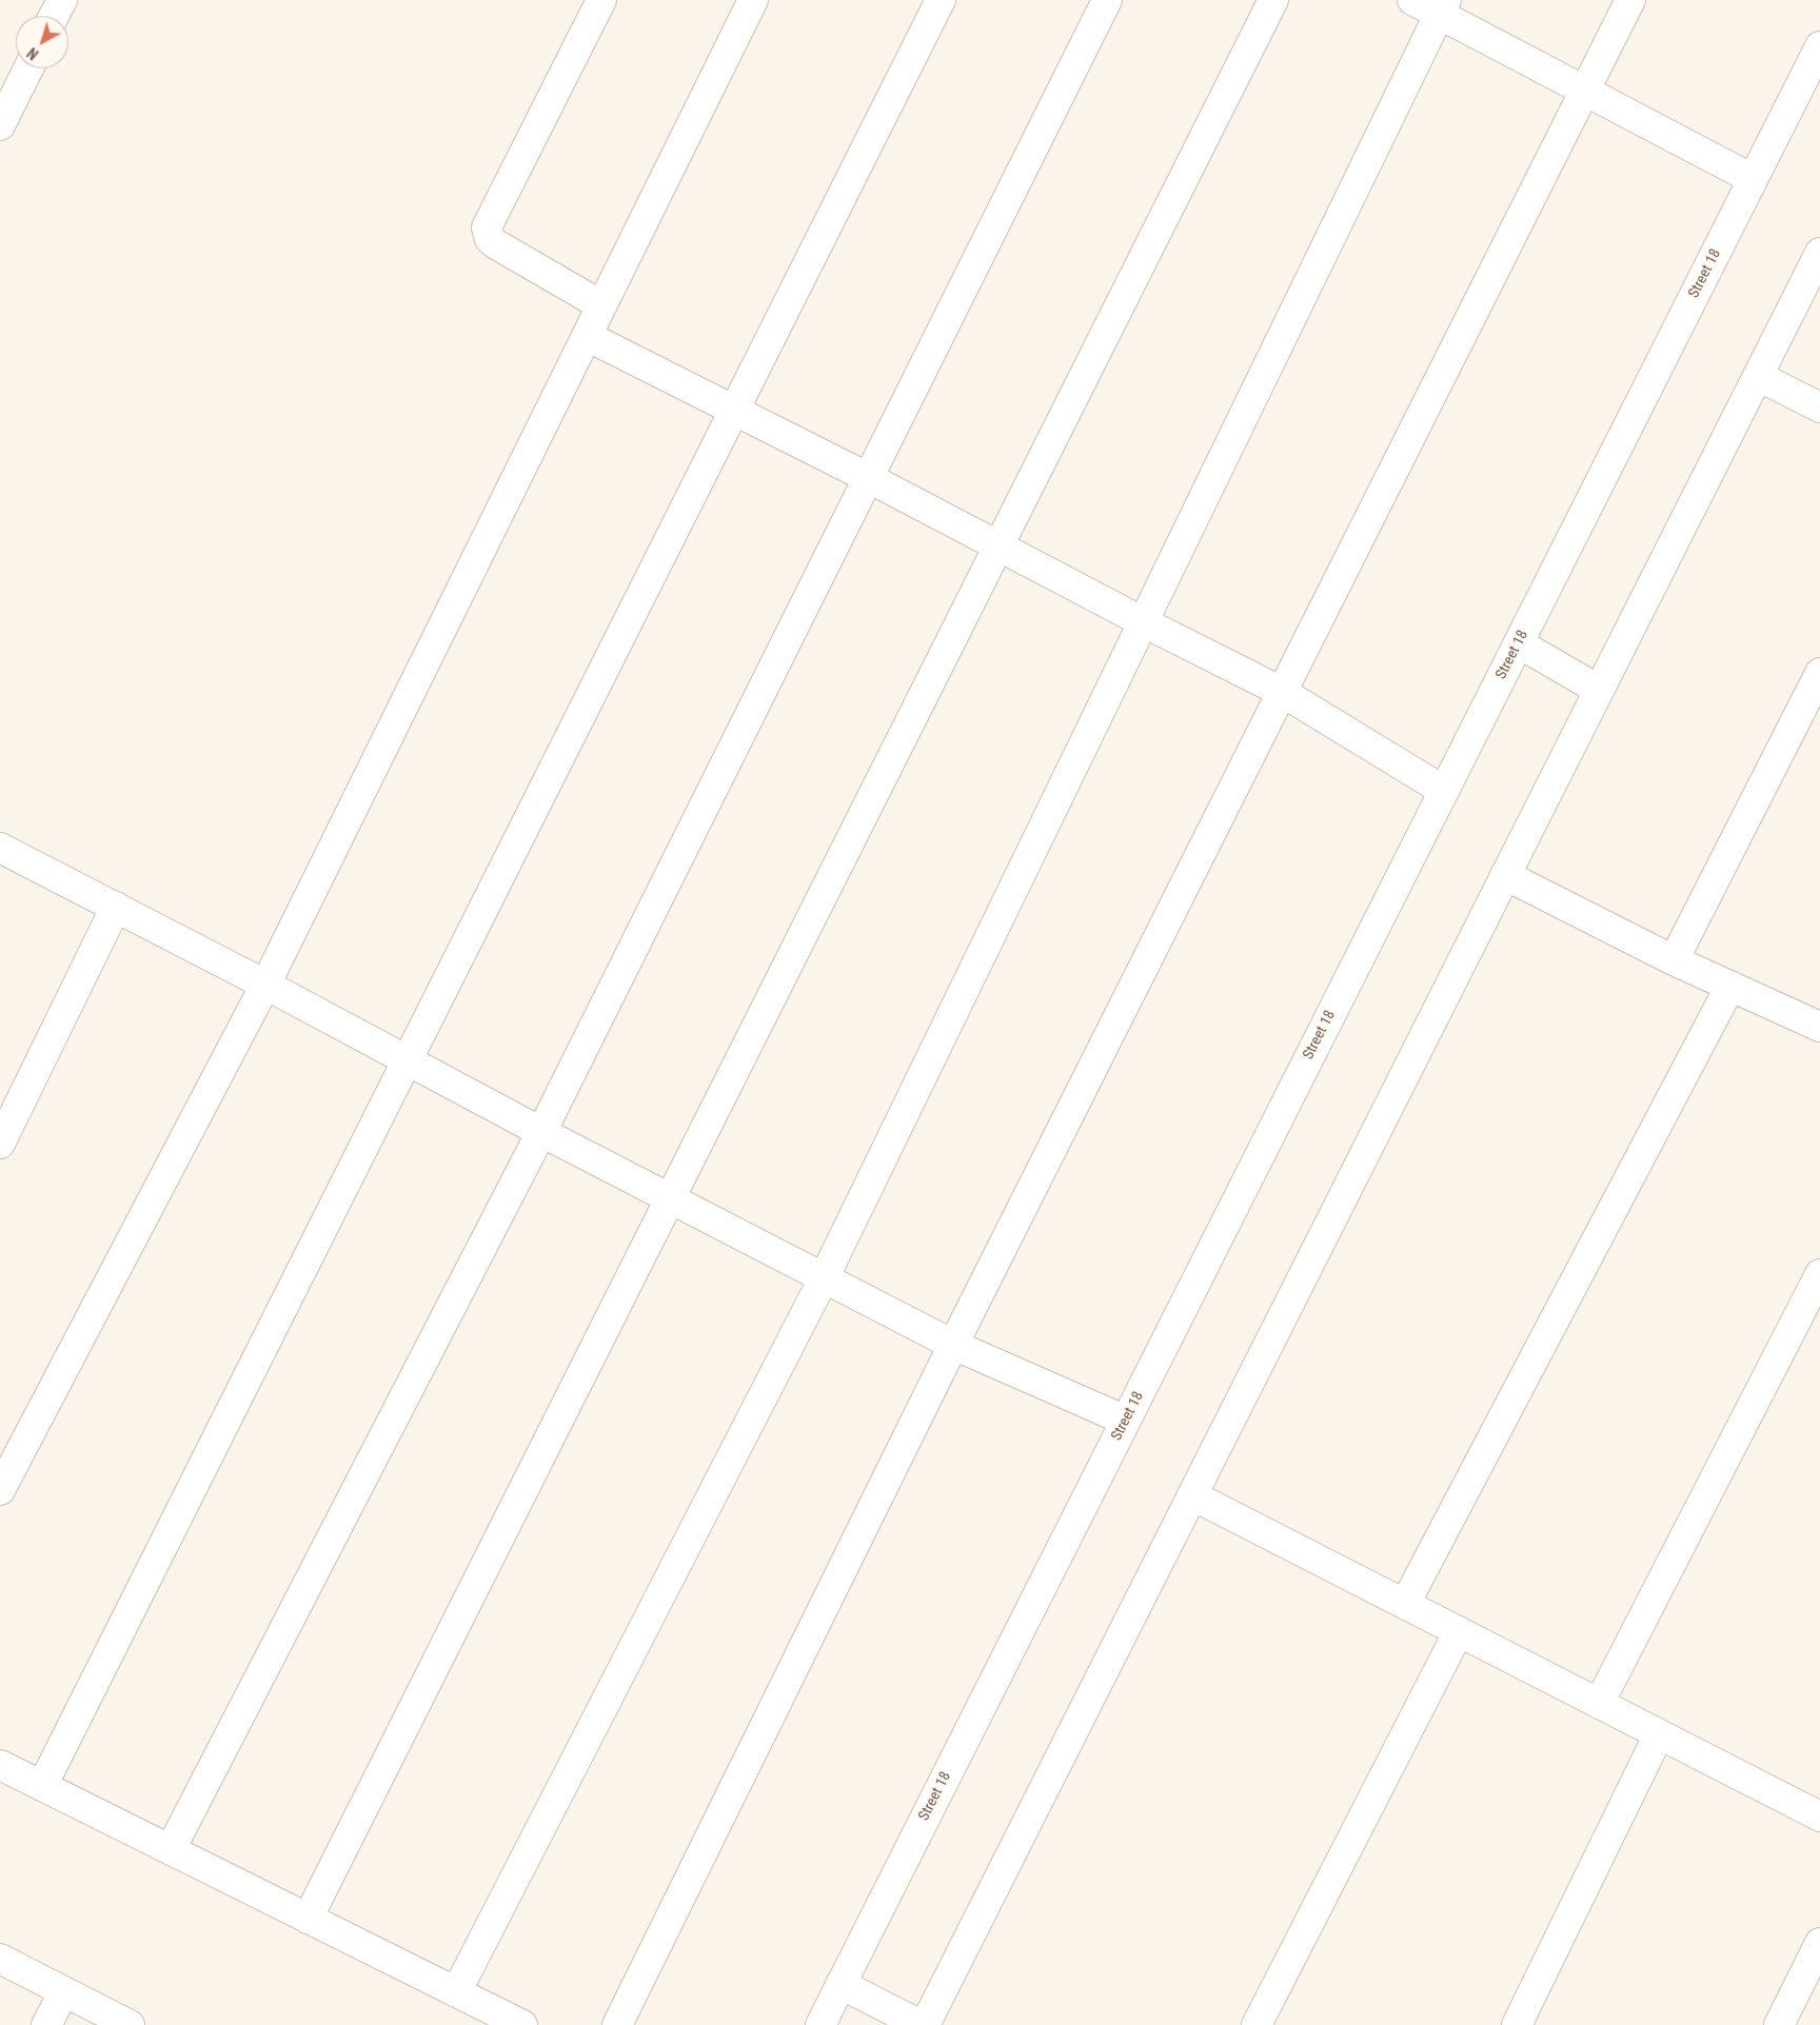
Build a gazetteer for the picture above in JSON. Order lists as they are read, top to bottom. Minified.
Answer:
{"streets":{"street":["Street 18"]},"north":"bottom left"}
